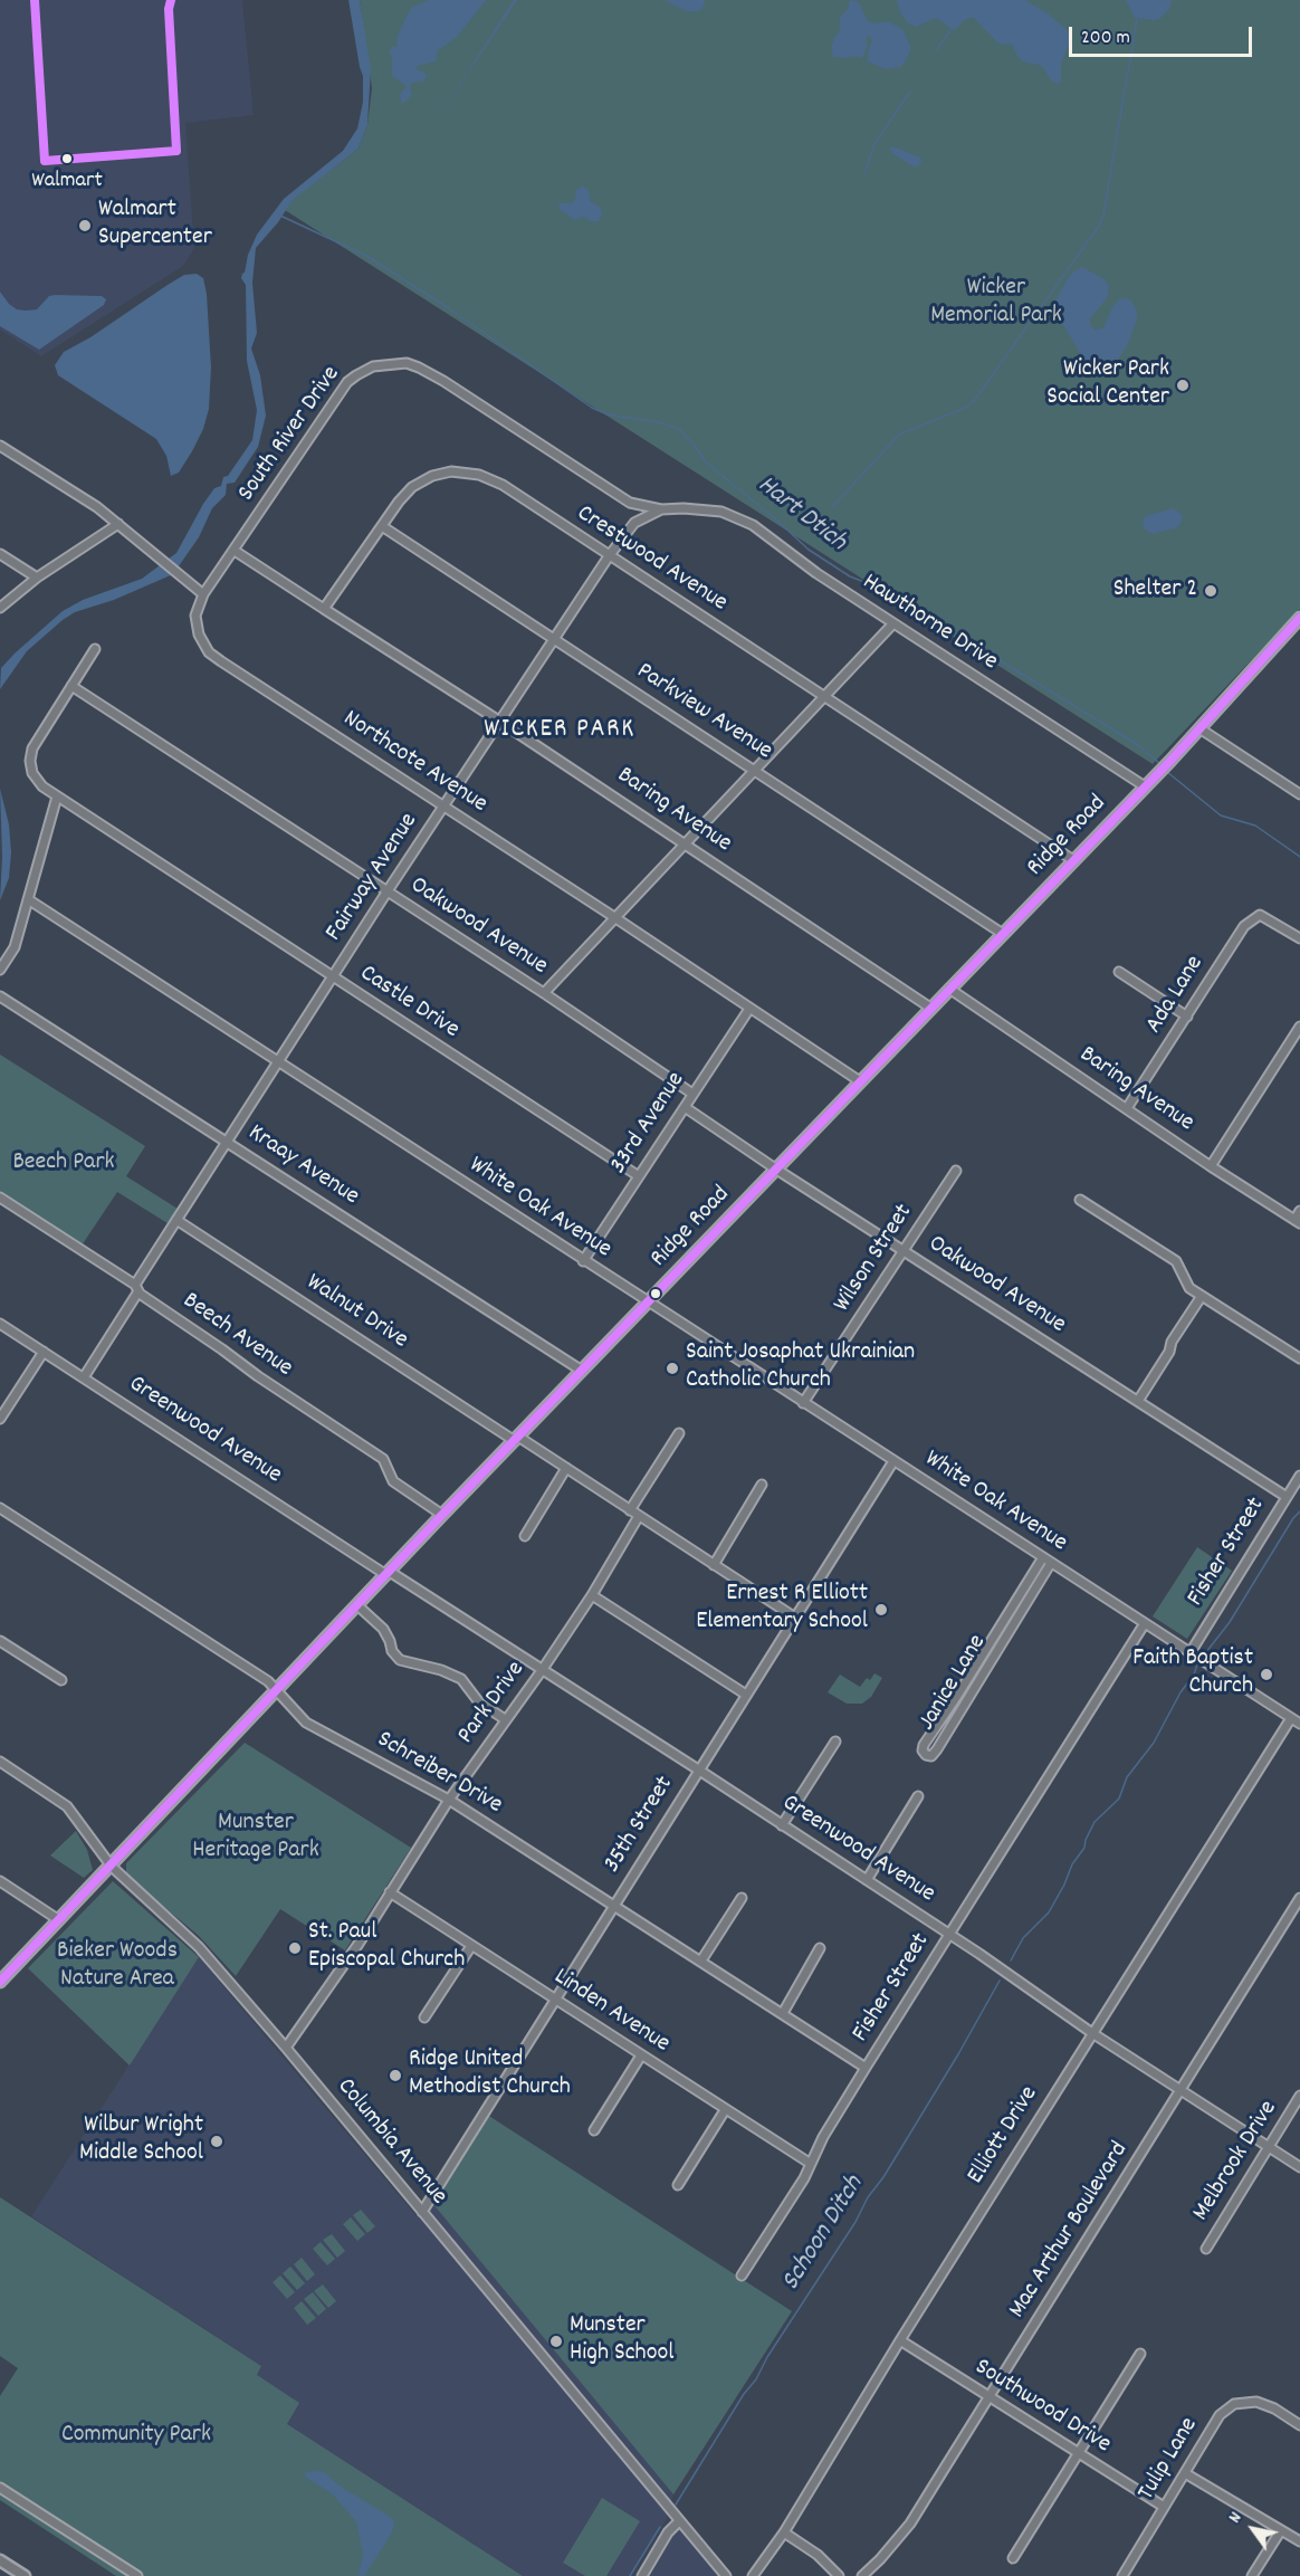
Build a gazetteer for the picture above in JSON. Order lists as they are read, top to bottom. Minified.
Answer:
{"streets":{"main road":["Ridge Road"],"street":["South River Drive","Crestwood Avenue","Hawthorne Drive","Parkview Avenue","Northcote Avenue","Baring Avenue","Fairway Avenue","Oakwood Avenue","Ada Lane","Castle Drive","33rd Avenue","Kraay Avenue","White Oak Avenue","Wilson Street","Walnut Drive","Beech Avenue","Greenwood Avenue","Fisher Street","Janice Lane","Park Drive","Schreiber Drive","35th Street","Linden Avenue","Elliott Drive","Columbia Avenue","Melbrook Drive","Mac Arthur Boulevard","Southwood Drive","Tulip Lane"]},"crossings":[["South River Drive","Hawthorne Drive"],["South River Drive","Northcote Avenue"],["Crestwood Avenue","Parkview Avenue"],["Crestwood Avenue","Baring Avenue"],["Crestwood Avenue","Ridge Road"],["Crestwood Avenue","Fairway Avenue"],["Hawthorne Drive","Ridge Road"],["Hawthorne Drive","Fairway Avenue"],["Parkview Avenue","Ridge Road"],["Parkview Avenue","Fairway Avenue"],["Northcote Avenue","Ridge Road"],["Northcote Avenue","Fairway Avenue"],["Northcote Avenue","33rd Avenue"],["Baring Avenue","Ridge Road"],["Baring Avenue","Fairway Avenue"],["Baring Avenue","Ada Lane"],["Ridge Road","Oakwood Avenue"],["Ridge Road","Kraay Avenue"],["Ridge Road","White Oak Avenue"],["Ridge Road","Walnut Drive"],["Ridge Road","Beech Avenue"],["Ridge Road","Greenwood Avenue"],["Ridge Road","Schreiber Drive"],["Ridge Road","Columbia Avenue"],["Fairway Avenue","Oakwood Avenue"],["Fairway Avenue","Castle Drive"],["Fairway Avenue","Kraay Avenue"],["Fairway Avenue","White Oak Avenue"],["Fairway Avenue","Walnut Drive"],["Fairway Avenue","Beech Avenue"],["Fairway Avenue","Greenwood Avenue"],["Oakwood Avenue","33rd Avenue"],["Oakwood Avenue","Wilson Street"],["Oakwood Avenue","Fisher Street"],["Castle Drive","33rd Avenue"],["33rd Avenue","White Oak Avenue"],["White Oak Avenue","Wilson Street"],["White Oak Avenue","Fisher Street"],["White Oak Avenue","Janice Lane"],["White Oak Avenue","35th Street"],["White Oak Avenue","Elliott Drive"],["Walnut Drive","Park Drive"],["Walnut Drive","35th Street"],["Greenwood Avenue","Fisher Street"],["Greenwood Avenue","Park Drive"],["Greenwood Avenue","35th Street"],["Greenwood Avenue","Elliott Drive"],["Greenwood Avenue","Melbrook Drive"],["Greenwood Avenue","Mac Arthur Boulevard"],["Fisher Street","Schreiber Drive"],["Fisher Street","Linden Avenue"],["Park Drive","Schreiber Drive"],["Park Drive","Linden Avenue"],["Park Drive","Columbia Avenue"],["Schreiber Drive","35th Street"],["35th Street","Linden Avenue"],["35th Street","Columbia Avenue"],["Elliott Drive","Southwood Drive"],["Mac Arthur Boulevard","Southwood Drive"],["Southwood Drive","Tulip Lane"]],"districts":["WICKER PARK"],"water":["Hart Dtich","Schoon Ditch"],"parks":["Wicker Memorial Park","Beech Park","Munster Heritage Park","Bieker Woods Nature Area","Community Park"],"places":["Walmart","Walmart Supercenter","Wicker Park Social Center","Shelter 2","Saint Josaphat Ukrainian Catholic Church","Ernest R Elliott Elementary School","Faith Baptist Church","St. Paul Episcopal Church","Ridge United Methodist Church","Wilbur Wright Middle School","Munster High School"],"scale_bar":"200 m","north":"top left"}
